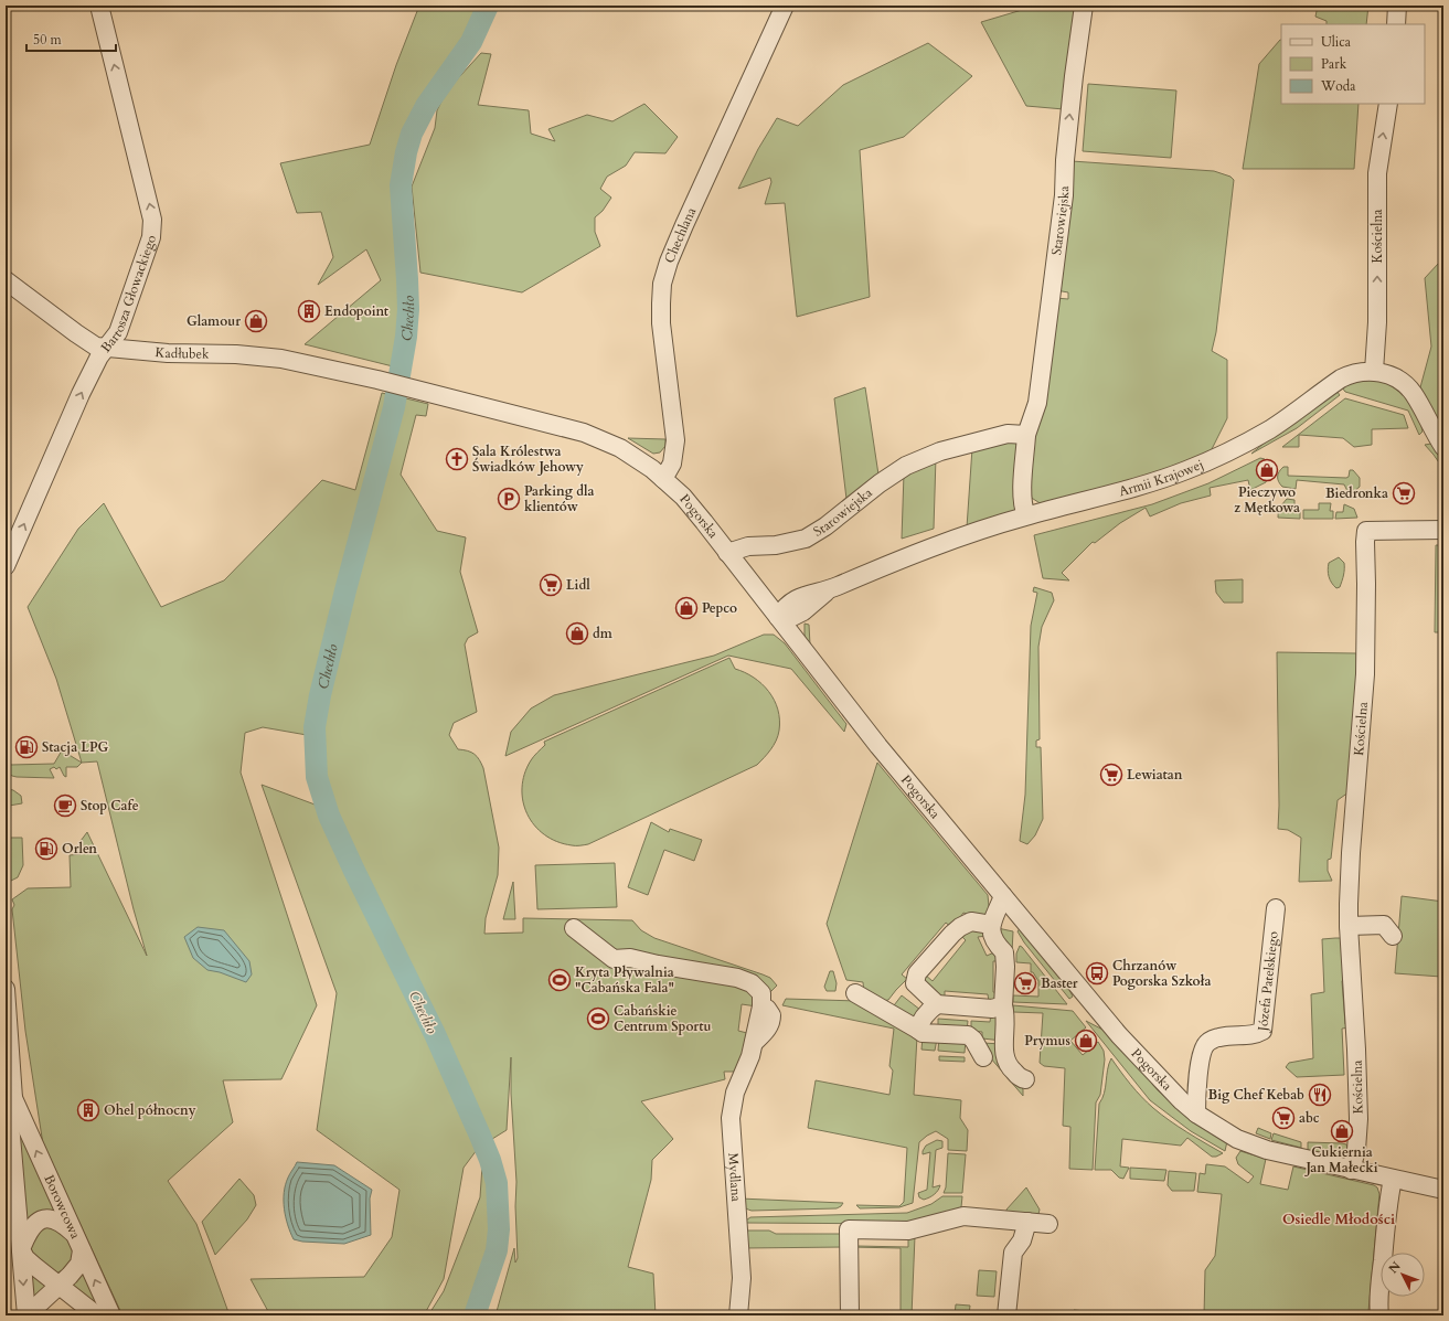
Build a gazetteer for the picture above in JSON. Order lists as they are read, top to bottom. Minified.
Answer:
{"streets":{"street":["Starowiejska","Chechlana","Kościelna","Bartosza Głowackiego","Kadłubek","Armii Krajowej","Pogorska","Józefa Patelskiego","Mydlana","Borowcowa"]},"crossings":[["Starowiejska","Armii Krajowej"],["Starowiejska","Pogorska"],["Chechlana","Pogorska"],["Kościelna","Armii Krajowej"],["Kościelna","Pogorska"],["Bartosza Głowackiego","Kadłubek"],["Kadłubek","Pogorska"],["Armii Krajowej","Pogorska"],["Pogorska","Józefa Patelskiego"]],"one_way":["Starowiejska","Bartosza Głowackiego"],"districts":["Osiedle Młodości"],"water":["Chechło"],"places":{"building":["Endopoint","Ohel północny"],"shop":["Glamour","Pieczywo z Mętkowa","Pepco","dm","Prymus","Cukiernia Jan Małecki"],"church":["Sala Królestwa Świadków Jehowy"],"supermarket":["Biedronka","Lidl","Lewiatan","Baster","abc"],"parking":["Parking dla klientów"],"fuel station":["Stacja LPG","Orlen"],"cafe":["Stop Cafe"],"bus stop":["Chrzanów Pogorska Szkoła"],"sports":["Kryta Pływalnia \"Cabańska Fala\"","Cabańskie Centrum Sportu"],"restaurant":["Big Chef Kebab"]},"legend":["Ulica","Park","Woda"],"scale_bar":"50 m","north":"top left"}
